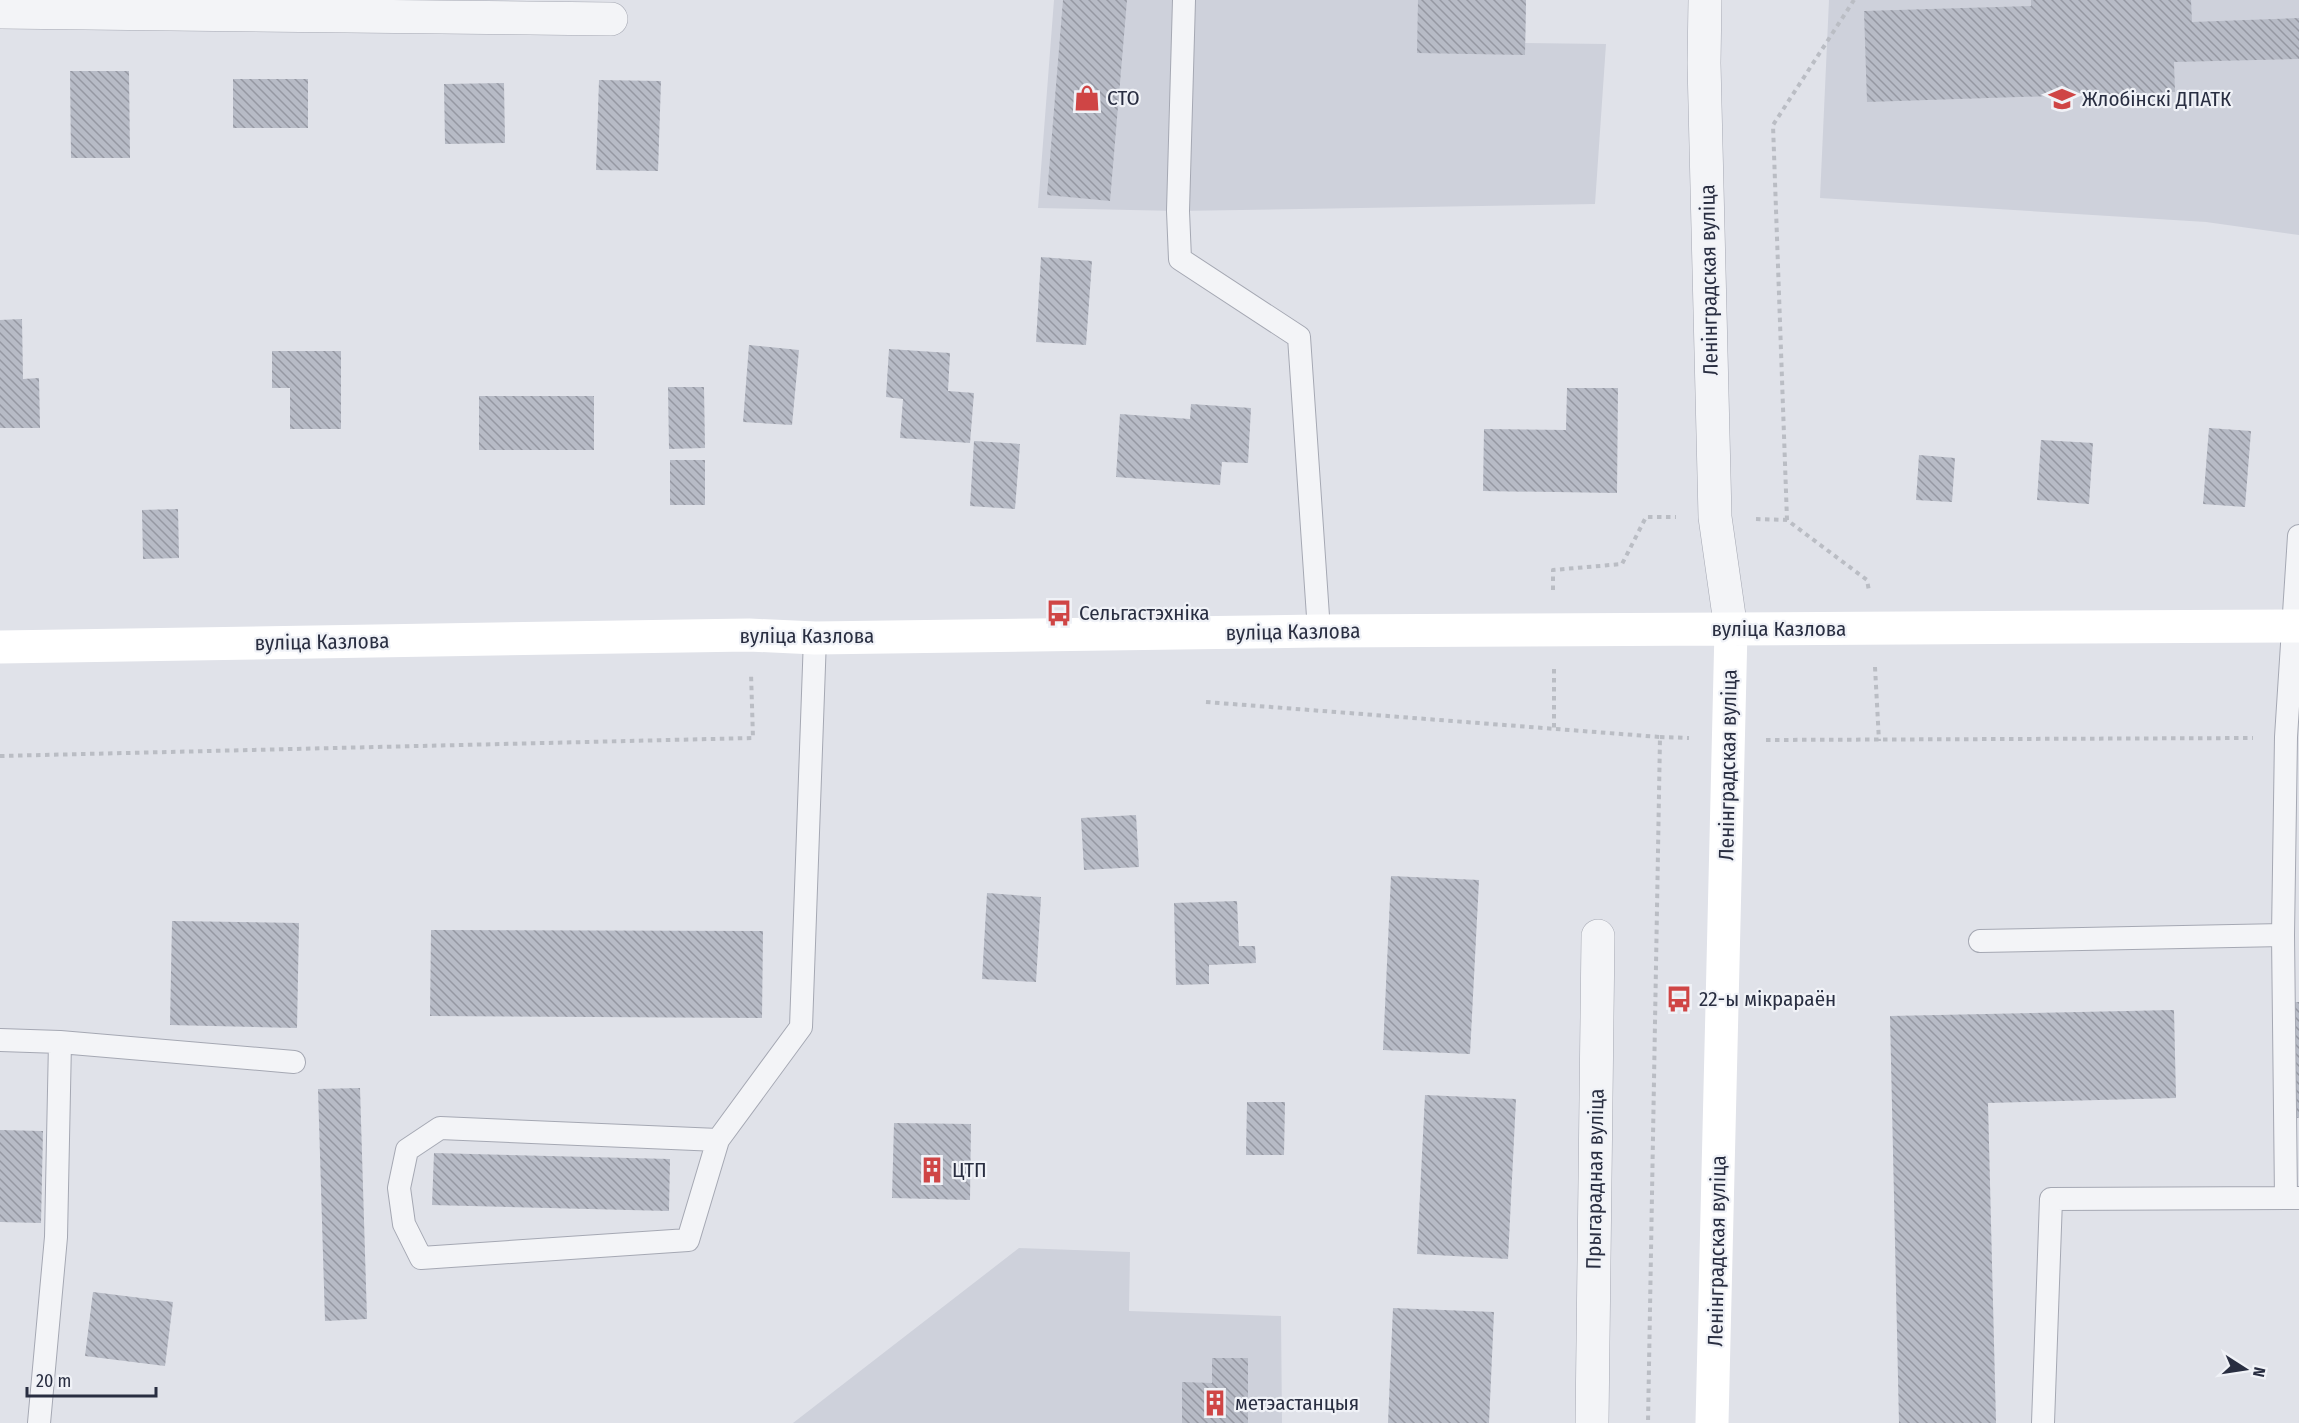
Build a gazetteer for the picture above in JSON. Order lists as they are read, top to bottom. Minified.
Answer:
{"streets":{"main road":["Ленінградская вуліца","вуліца Казлова"],"street":["Прыгарадная вуліца"]},"crossings":[["Ленінградская вуліца","вуліца Казлова"]],"places":{"shop":["СТО"],"school or university":["Жлобінскі ДПАТК"],"bus stop":["Сельгастэхніка","22-ы мікрараён"],"building":["ЦТП","метэастанцыя"]},"scale_bar":"20 m","north":"right"}
